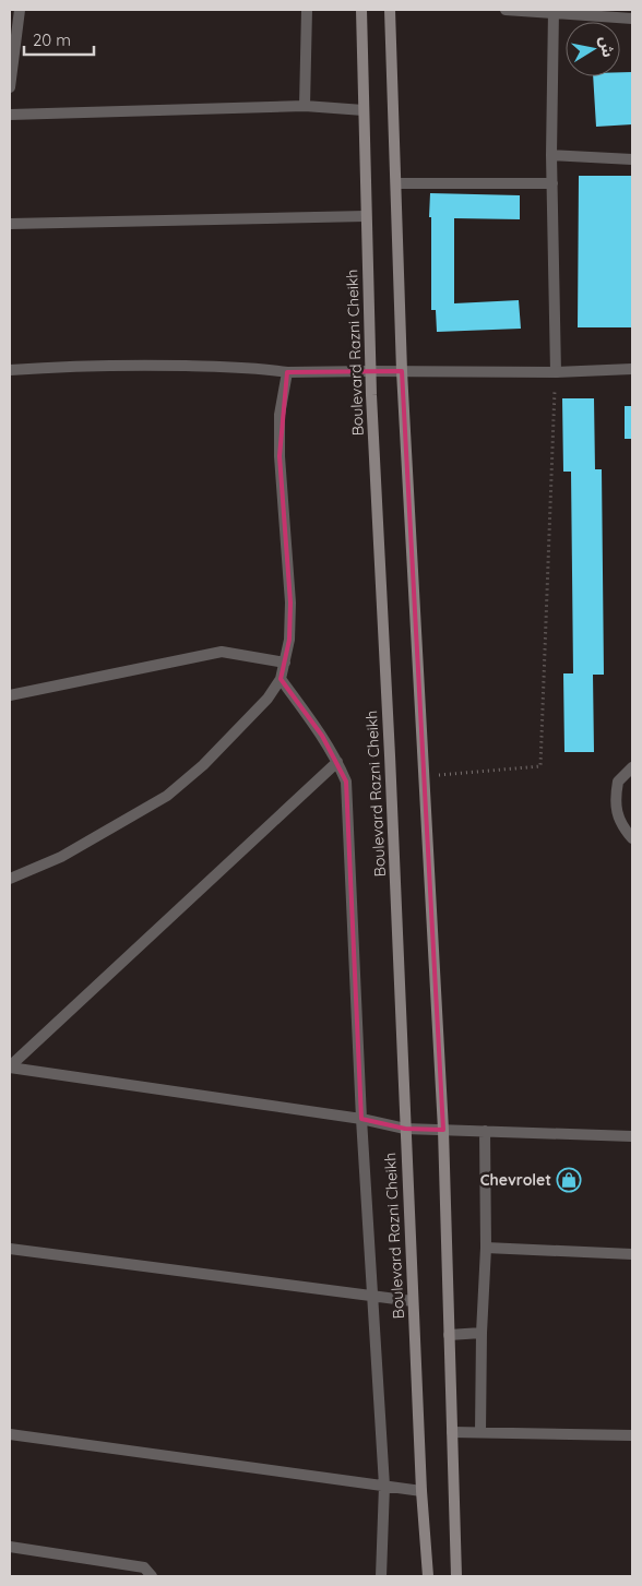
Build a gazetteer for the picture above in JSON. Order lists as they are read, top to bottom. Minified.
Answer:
{"streets":{"main road":["Boulevard Razni Cheikh"]},"places":{"shop":["Chevrolet"]},"scale_bar":"20 m","north":"right"}
